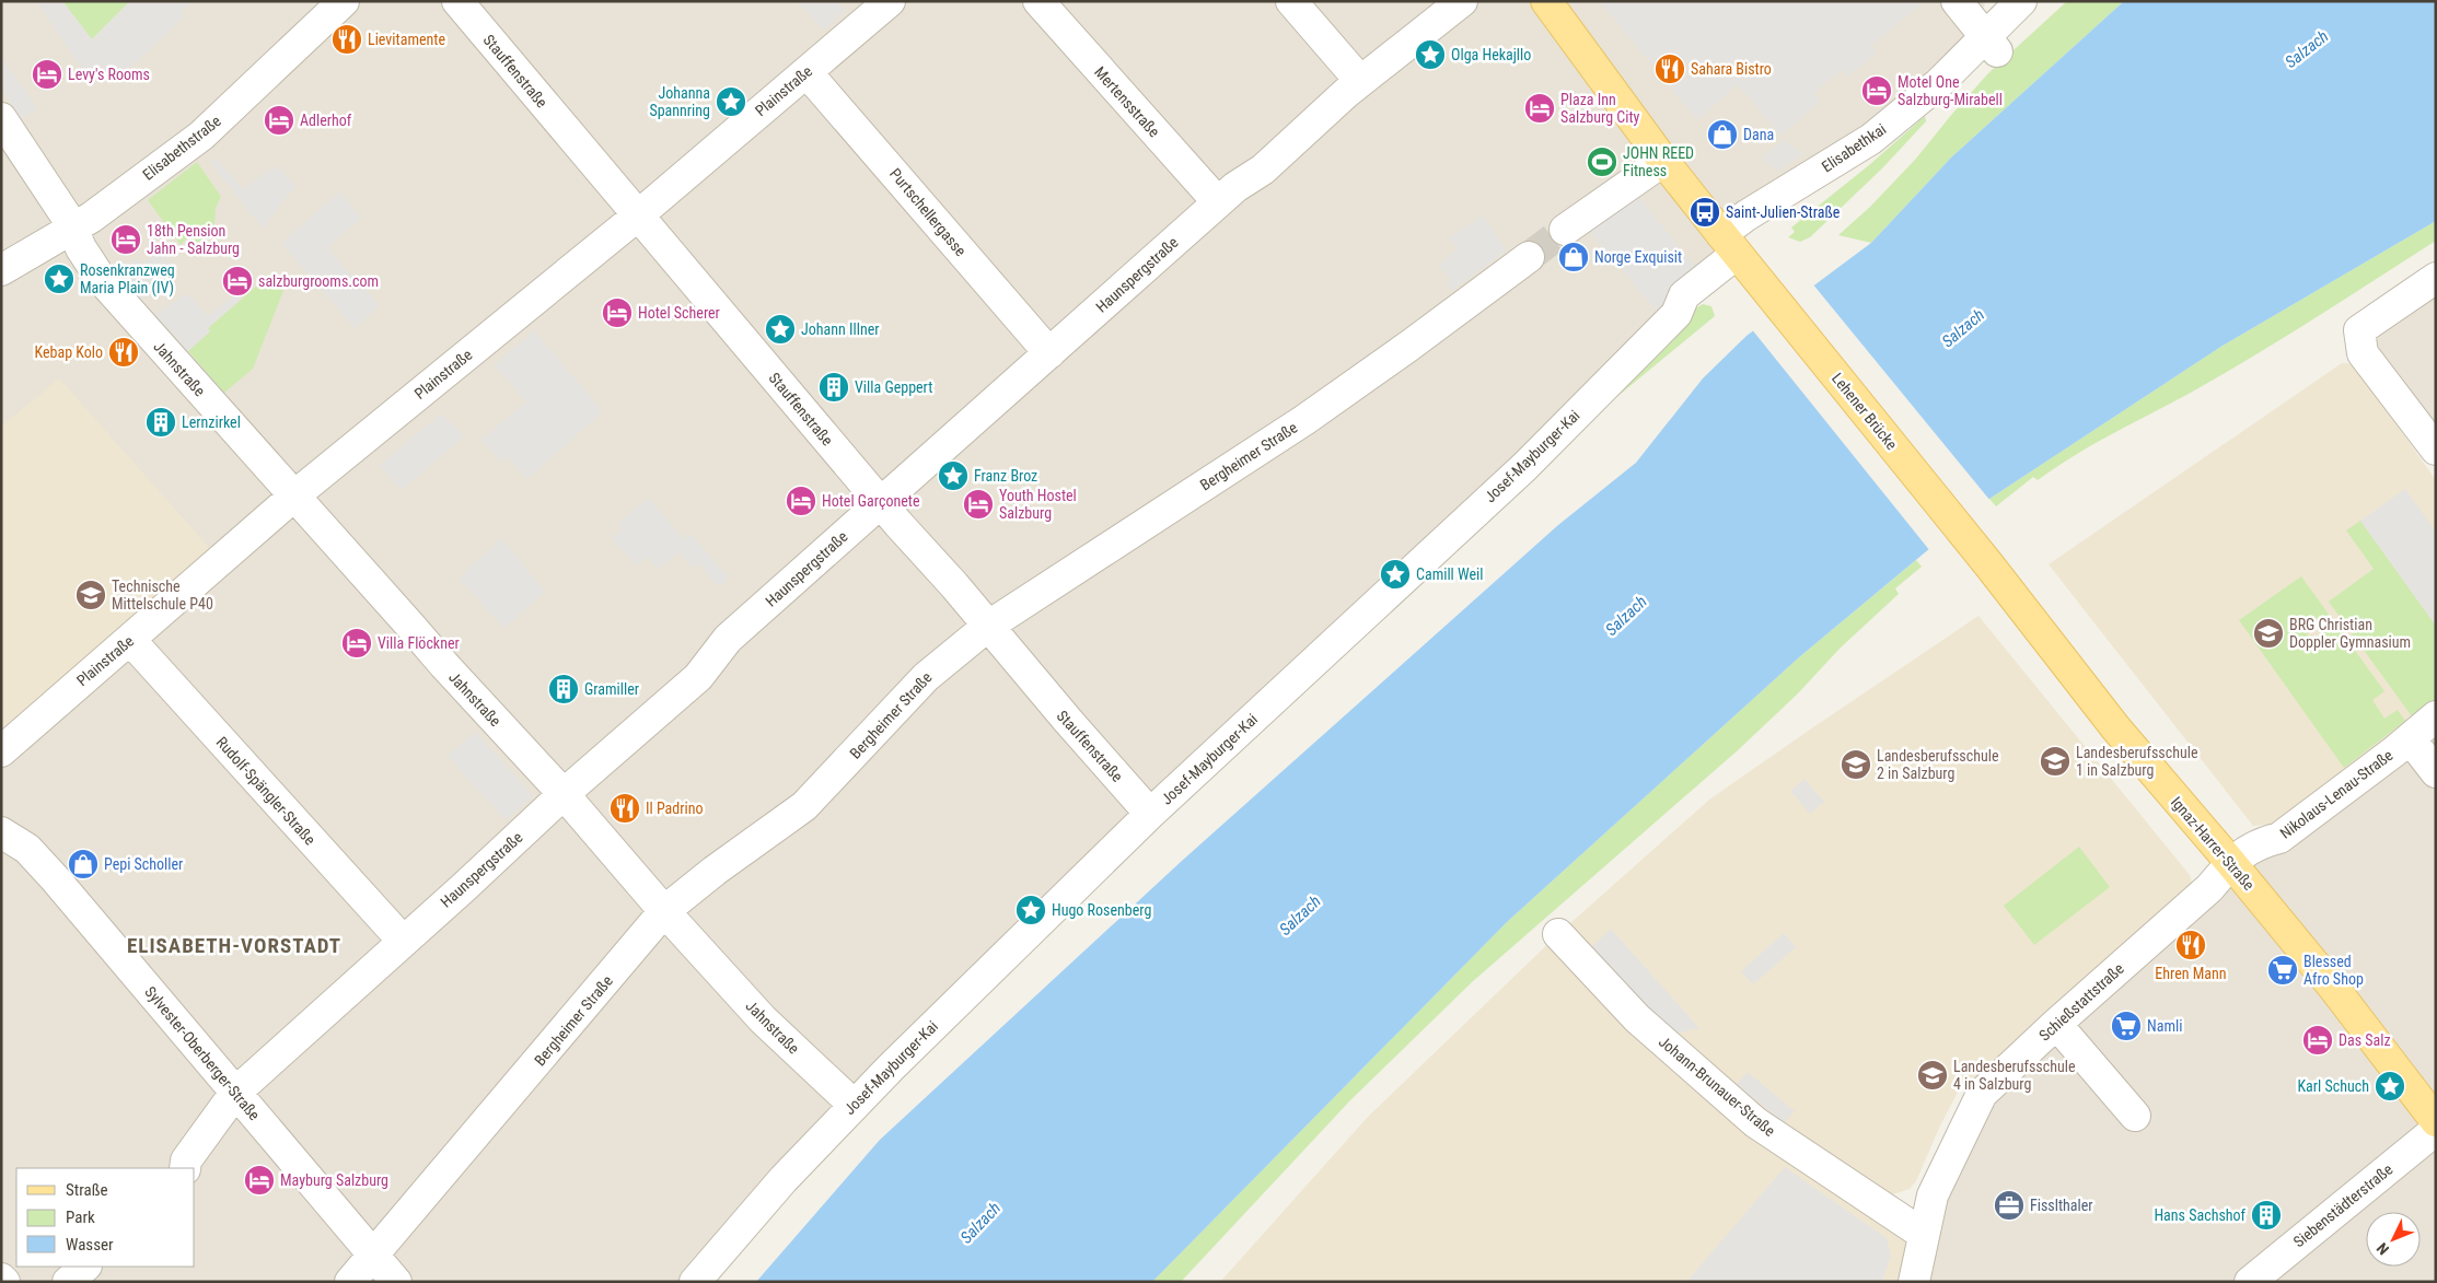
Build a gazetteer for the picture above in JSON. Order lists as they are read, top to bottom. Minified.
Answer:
{"streets":{"main road":["Lehener Brücke","Ignaz-Harrer-Straße"],"street":["Stauffenstraße","Plainstraße","Mertensstraße","Elisabethstraße","Elisabethkai","Purtschellergasse","Haunspergstraße","Jahnstraße","Bergheimer Straße","Josef-Mayburger-Kai","Rudolf-Spängler-Straße","Nikolaus-Lenau-Straße","Schießstattstraße","Sylvester-Oberberger-Straße","Johann-Brunauer-Straße","Siebenstädterstraße"]},"crossings":[["Stauffenstraße","Plainstraße"],["Stauffenstraße","Haunspergstraße"],["Stauffenstraße","Bergheimer Straße"],["Stauffenstraße","Josef-Mayburger-Kai"],["Plainstraße","Purtschellergasse"],["Plainstraße","Jahnstraße"],["Plainstraße","Rudolf-Spängler-Straße"],["Mertensstraße","Haunspergstraße"],["Elisabethstraße","Jahnstraße"],["Elisabethkai","Lehener Brücke"],["Elisabethkai","Josef-Mayburger-Kai"],["Purtschellergasse","Haunspergstraße"],["Haunspergstraße","Jahnstraße"],["Haunspergstraße","Rudolf-Spängler-Straße"],["Haunspergstraße","Sylvester-Oberberger-Straße"],["Jahnstraße","Bergheimer Straße"],["Jahnstraße","Josef-Mayburger-Kai"],["Lehener Brücke","Josef-Mayburger-Kai"],["Lehener Brücke","Ignaz-Harrer-Straße"],["Bergheimer Straße","Sylvester-Oberberger-Straße"],["Nikolaus-Lenau-Straße","Ignaz-Harrer-Straße"],["Nikolaus-Lenau-Straße","Schießstattstraße"],["Ignaz-Harrer-Straße","Schießstattstraße"],["Schießstattstraße","Johann-Brunauer-Straße"]],"districts":["ELISABETH-VORSTADT"],"water":["Salzach"],"places":{"restaurant":["Lievitamente","Sahara Bistro","Kebap Kolo","Il Padrino","Ehren Mann"],"place":["Olga Hekajllo","Johanna Spannring","Rosenkranzweg Maria Plain (IV)","Johann Illner","Franz Broz","Camill Weil","Hugo Rosenberg","Karl Schuch"],"hotel":["Levy's Rooms","Motel One Salzburg-Mirabell","Plaza Inn Salzburg City","Adlerhof","18th Pension Jahn - Salzburg","salzburgrooms.com","Hotel Scherer","Hotel Garçonete","Youth Hostel Salzburg","Villa Flöckner","Das Salz","Mayburg Salzburg"],"shop":["Dana","Norge Exquisit","Pepi Scholler"],"sports":["JOHN REED Fitness"],"bus stop":["Saint-Julien-Straße"],"building":["Villa Geppert","Lernzirkel","Gramiller","Hans Sachshof"],"school or university":["Technische Mittelschule P40","BRG Christian Doppler Gymnasium","Landesberufsschule 1 in Salzburg","Landesberufsschule 2 in Salzburg","Landesberufsschule 4 in Salzburg"],"supermarket":["Blessed Afro Shop","Namli"],"office":["Fisslthaler"]},"legend":["Straße","Park","Wasser"],"north":"bottom left"}
